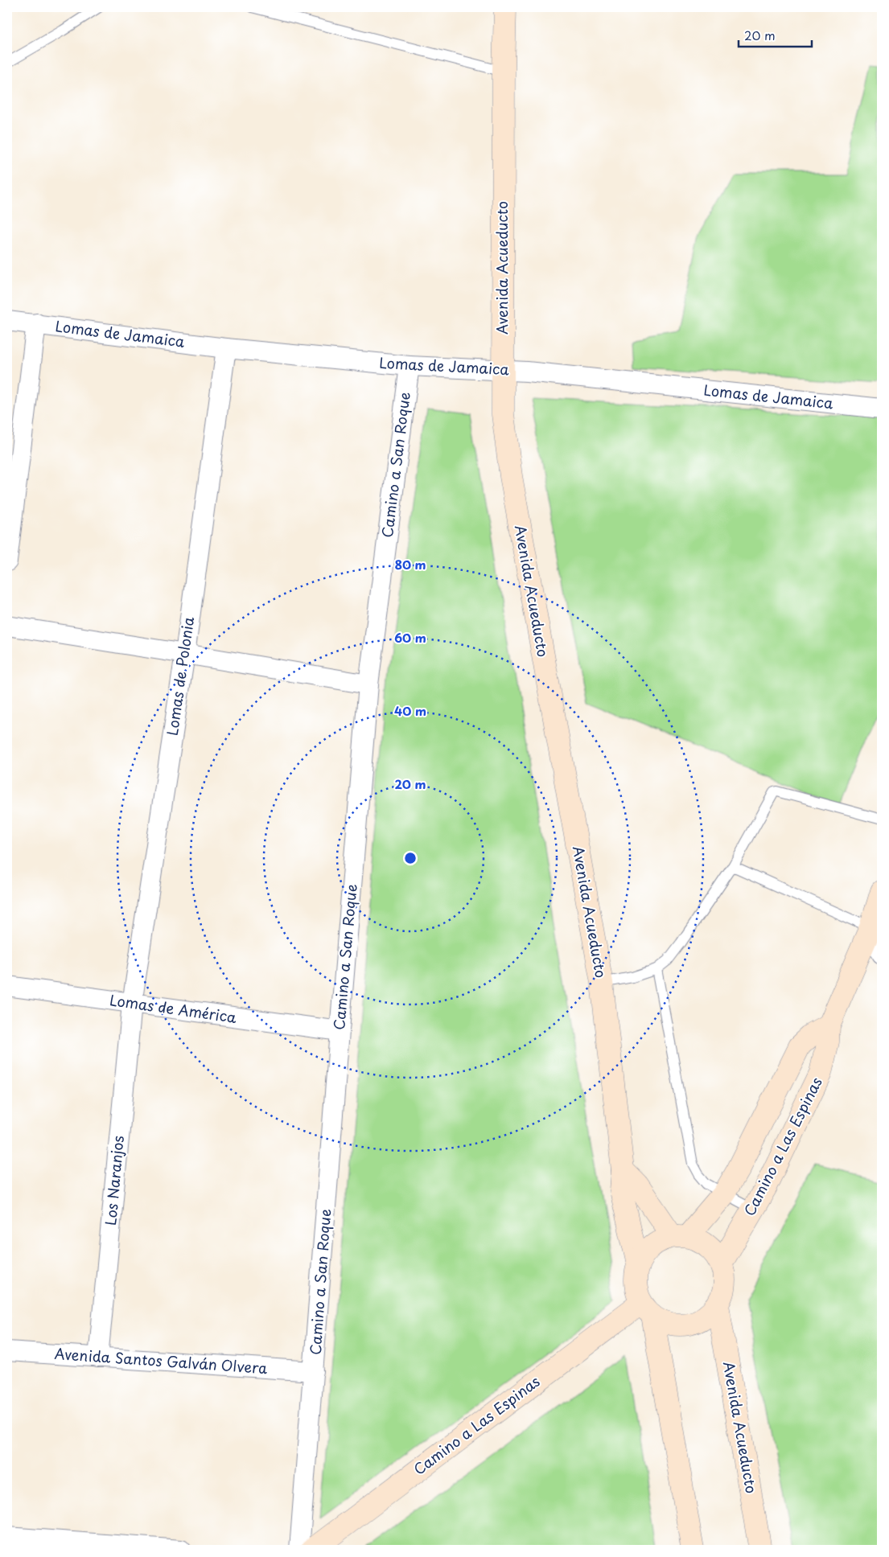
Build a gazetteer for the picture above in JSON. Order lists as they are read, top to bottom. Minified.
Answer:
{"streets":{"street":["Avenida Acueducto","Lomas de Jamaica","Camino a San Roque","Lomas de Polonia","Lomas de América","Camino a Las Espinas","Los Naranjos","Avenida Santos Galván Olvera"]},"crossings":[["Avenida Acueducto","Lomas de Jamaica"],["Avenida Acueducto","Camino a Las Espinas"],["Lomas de Jamaica","Camino a San Roque"],["Lomas de Jamaica","Lomas de Polonia"],["Camino a San Roque","Lomas de América"],["Camino a San Roque","Avenida Santos Galván Olvera"],["Lomas de Polonia","Lomas de América"],["Lomas de Polonia","Los Naranjos"],["Lomas de América","Los Naranjos"],["Los Naranjos","Avenida Santos Galván Olvera"]],"scale_bar":"20 m","rings":["80 m","60 m","40 m","20 m"]}
